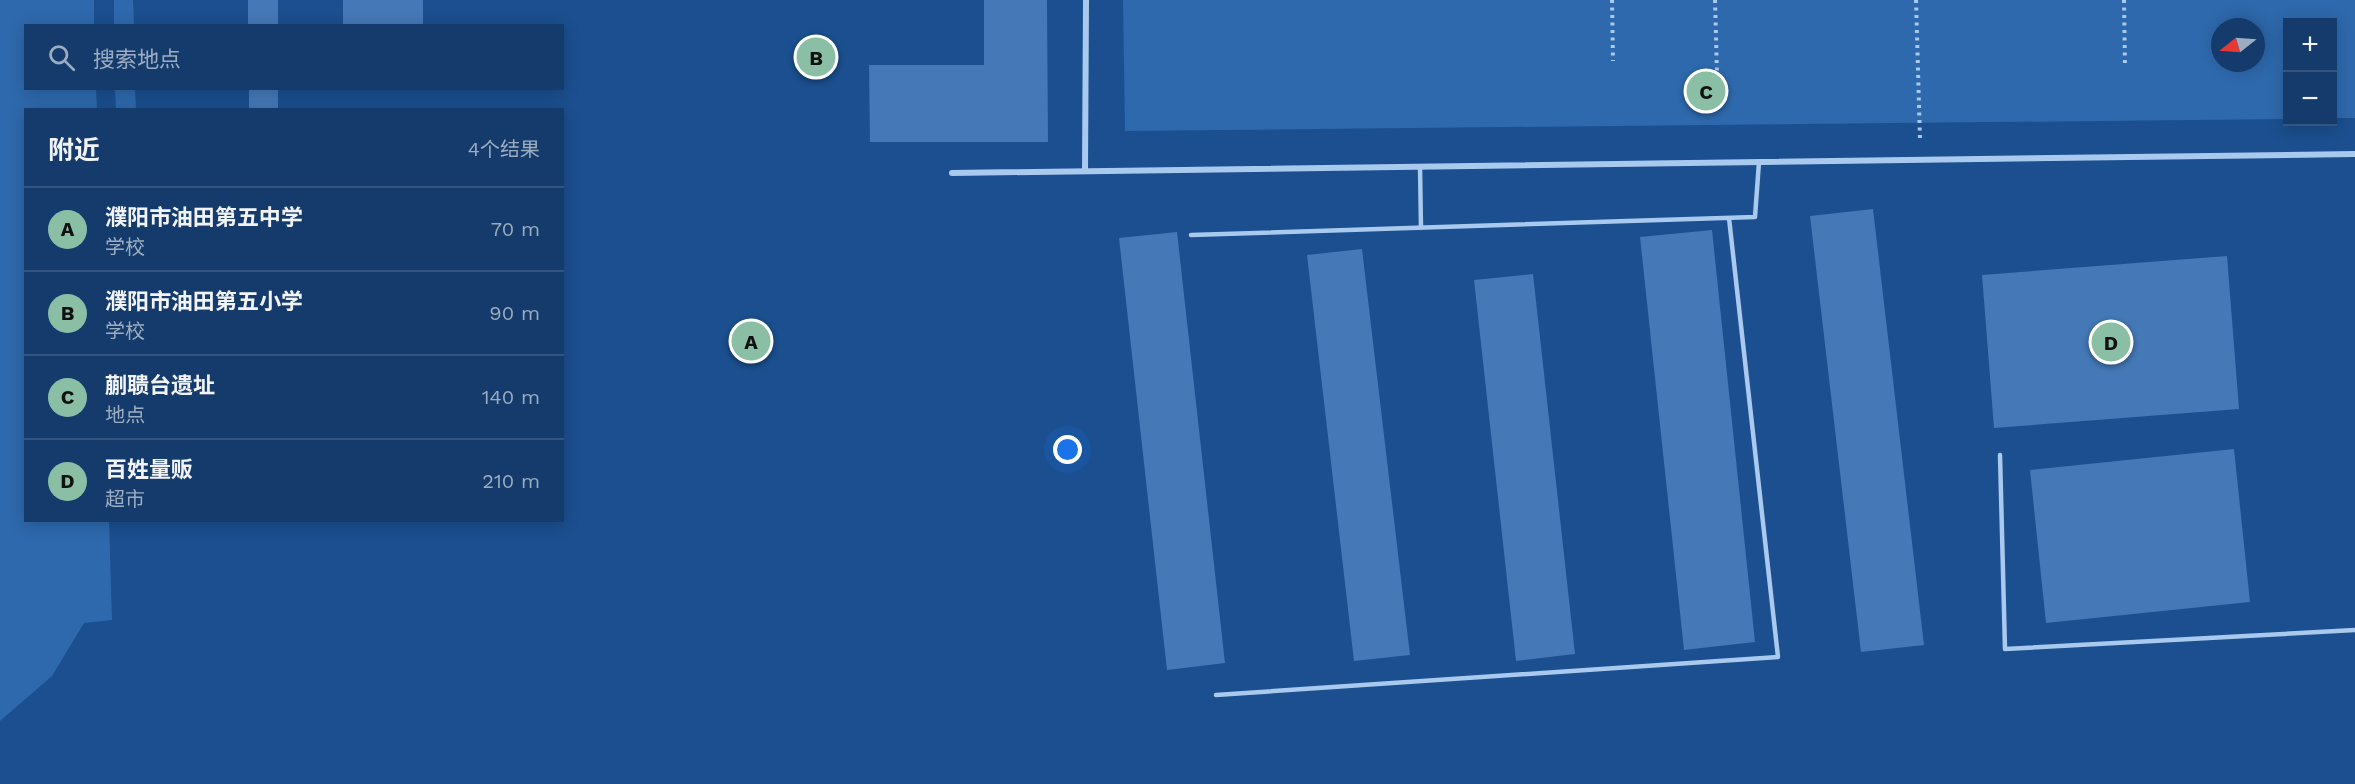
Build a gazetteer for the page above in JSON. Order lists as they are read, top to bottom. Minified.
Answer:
{"north":"left","page":{"map_buttons":["+","−"],"search":"搜索地点","pins":["B","C","A","D"],"heading":["附近","4个结果"],"list":[{"mark":"A","name":"濮阳市油田第五中学","note":"学校","value":"70 m"},{"mark":"B","name":"濮阳市油田第五小学","note":"学校","value":"90 m"},{"mark":"C","name":"蒯聩台遗址","note":"地点","value":"140 m"},{"mark":"D","name":"百姓量贩","note":"超市","value":"210 m"}]}}
